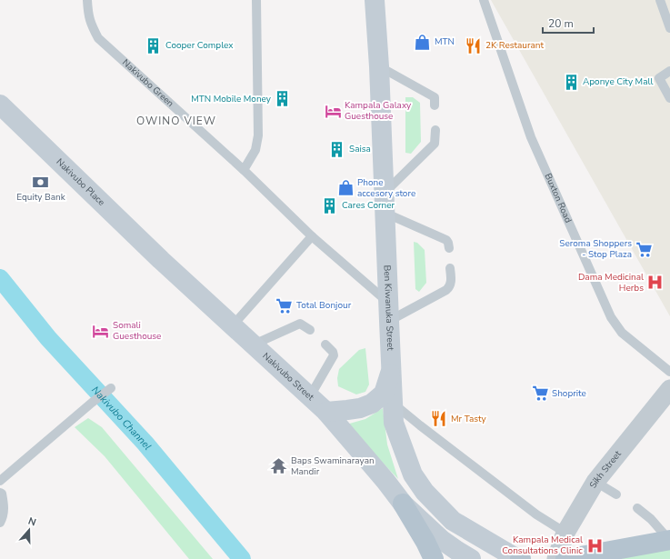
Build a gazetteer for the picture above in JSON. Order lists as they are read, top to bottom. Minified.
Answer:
{"streets":{"main road":["Nakivubo Place","Ben Kiwanuka Street","Nakivubo Street"],"street":["Sikh Street"],"lane":["Nakivubo Green","Buxton Road"]},"crossings":[["Nakivubo Green","Ben Kiwanuka Street"],["Nakivubo Place","Nakivubo Street"]],"districts":["OWINO VIEW"],"water":["Nakivubo Channel"],"places":{"shop":["MTN","Phone accesory store"],"building":["Cooper Complex","Aponye City Mall","MTN Mobile Money","Saisa","Cares Corner"],"restaurant":["2K Restaurant","Mr Tasty"],"hotel":["Kampala Galaxy Guesthouse","Somali Guesthouse"],"bank":["Equity Bank"],"supermarket":["Seroma Shoppers - Stop Plaza","Total Bonjour","Shoprite"],"hospital":["Dama Medicinal Herbs","Kampala Medical Consultations Clinic"],"temple":["Baps Swaminarayan Mandir"]},"scale_bar":"20 m","north":"top"}
